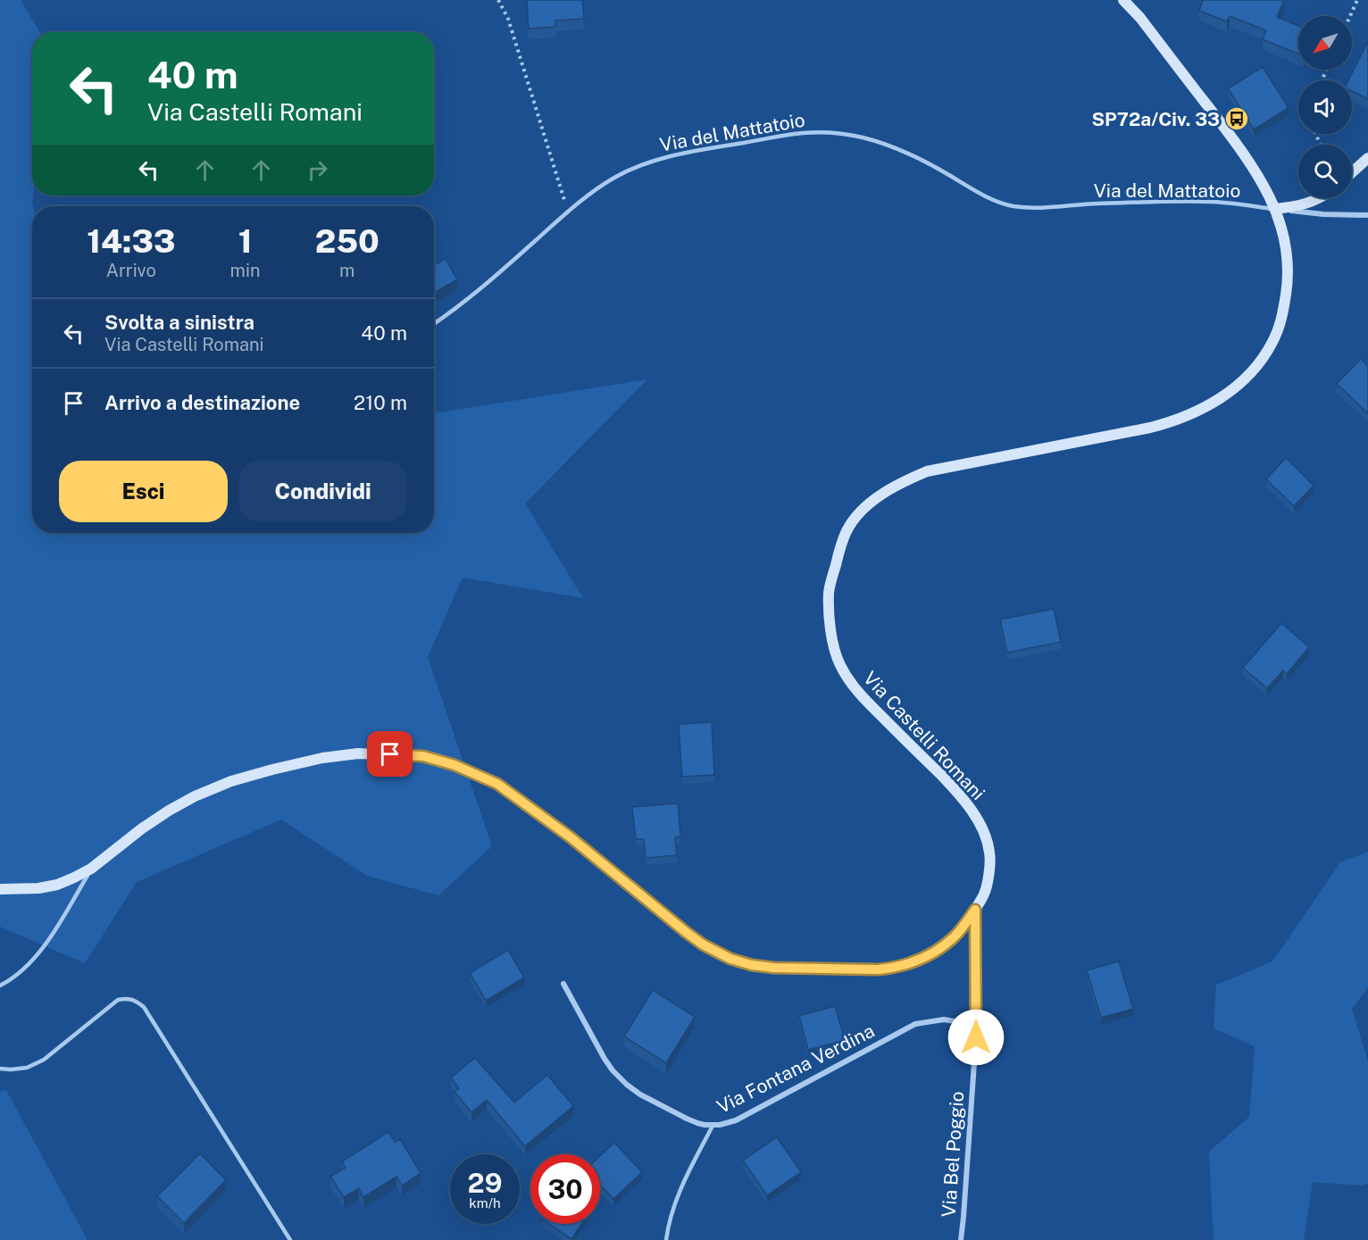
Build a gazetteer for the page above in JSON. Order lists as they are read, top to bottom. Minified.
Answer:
{"streets":{"street":["Via Castelli Romani","Via Fontana Verdina","Via Bel Poggio"],"lane":["Via del Mattatoio"]},"crossings":[["Via del Mattatoio","Via Castelli Romani"],["Via Castelli Romani","Via Bel Poggio"],["Via Fontana Verdina","Via Bel Poggio"]],"places":{"bus stop":["SP72a/Civ. 33"]},"north":"bottom left","page":{"turn":["40 m","Via Castelli Romani"],"eta":["14:33","Arrivo","1","min","250","m"],"list":[{"name":"Svolta a sinistra","note":"Via Castelli Romani","value":"40 m"},{"name":"Arrivo a destinazione","value":"210 m"}],"buttons":["Esci","Condividi"],"speed":"29 km/h","limit":"30"}}
